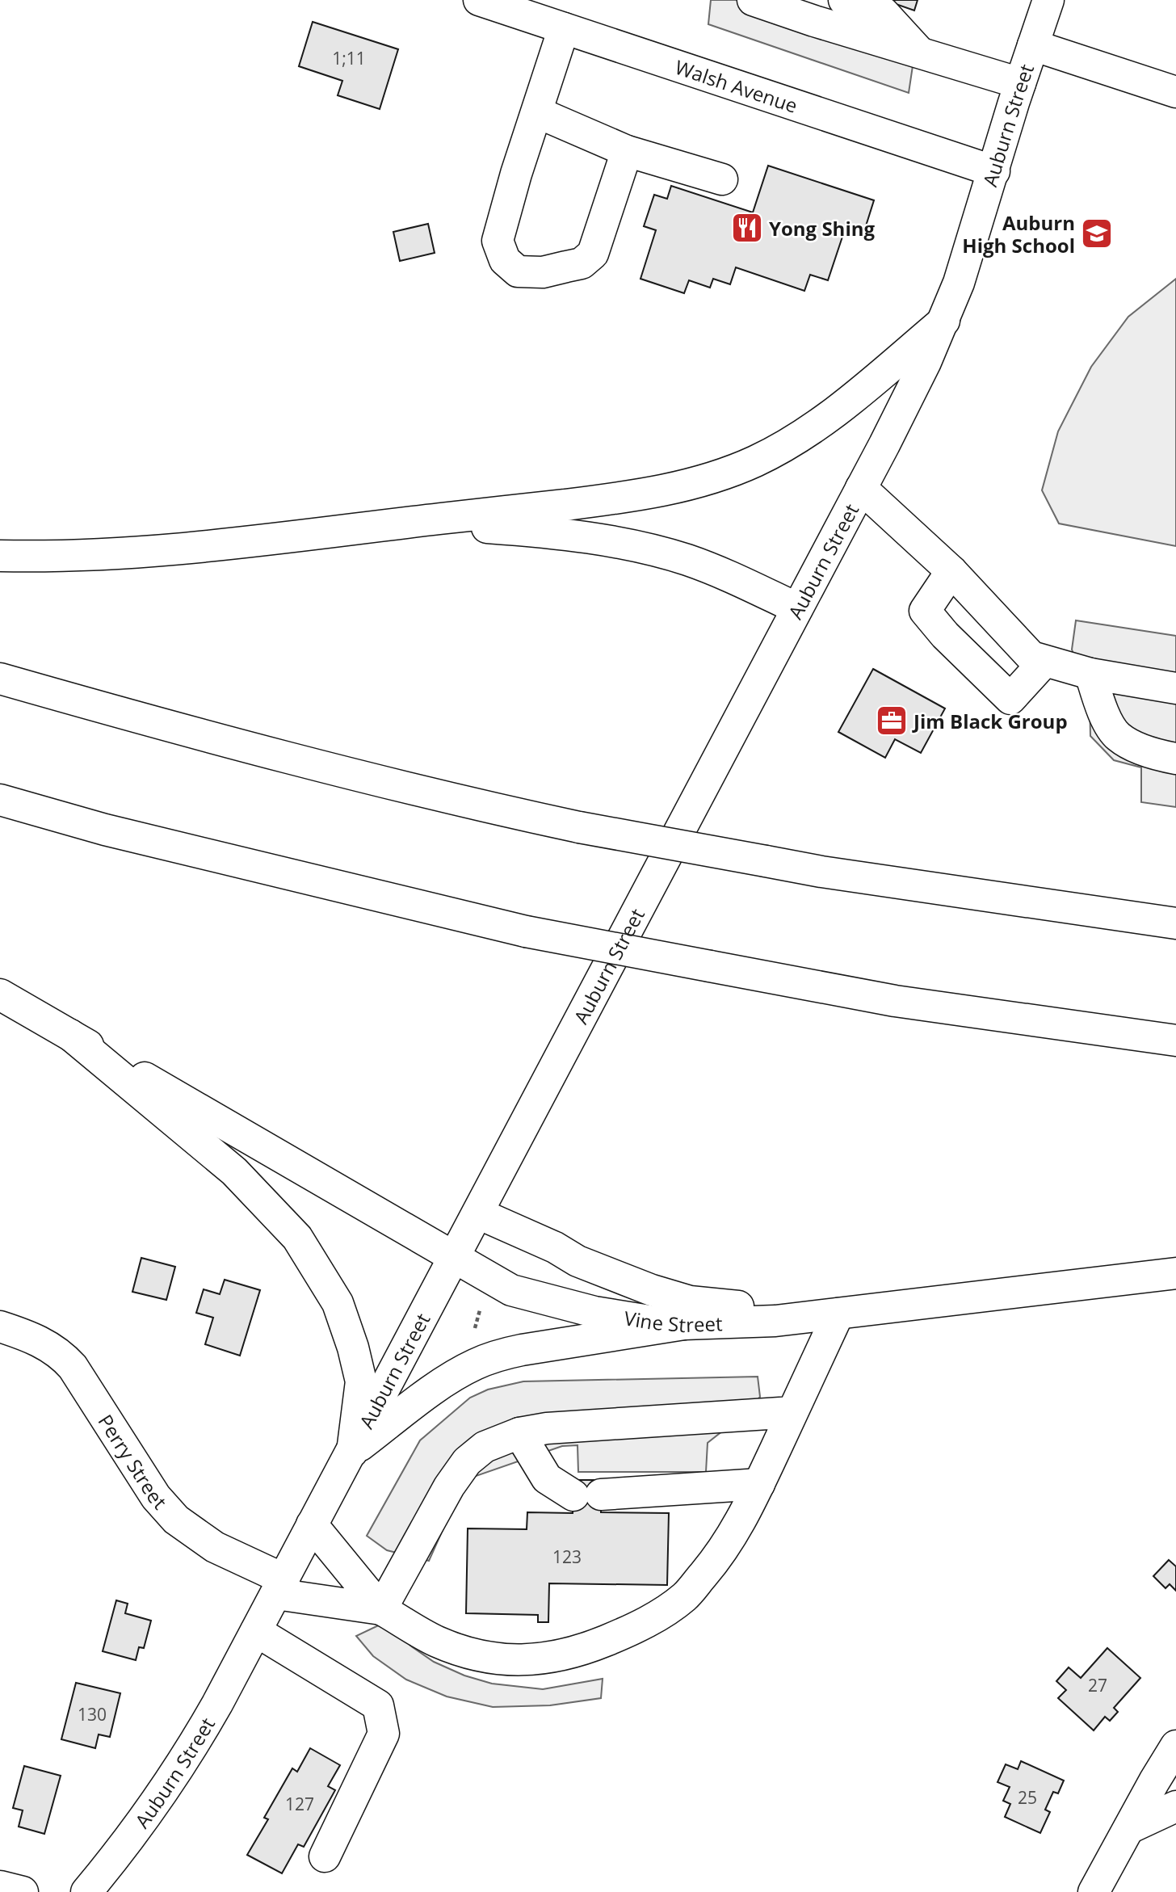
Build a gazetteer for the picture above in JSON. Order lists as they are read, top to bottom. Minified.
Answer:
{"streets":{"main road":["Walsh Avenue","Auburn Street","Vine Street","Perry Street"]},"crossings":[["Walsh Avenue","Auburn Street"],["Auburn Street","Vine Street"],["Auburn Street","Perry Street"]],"places":{"restaurant":["Yong Shing"],"school or university":["Auburn High School"],"office":["Jim Black Group"]},"house_numbers":["1;11","123","27","130","25","127"]}
